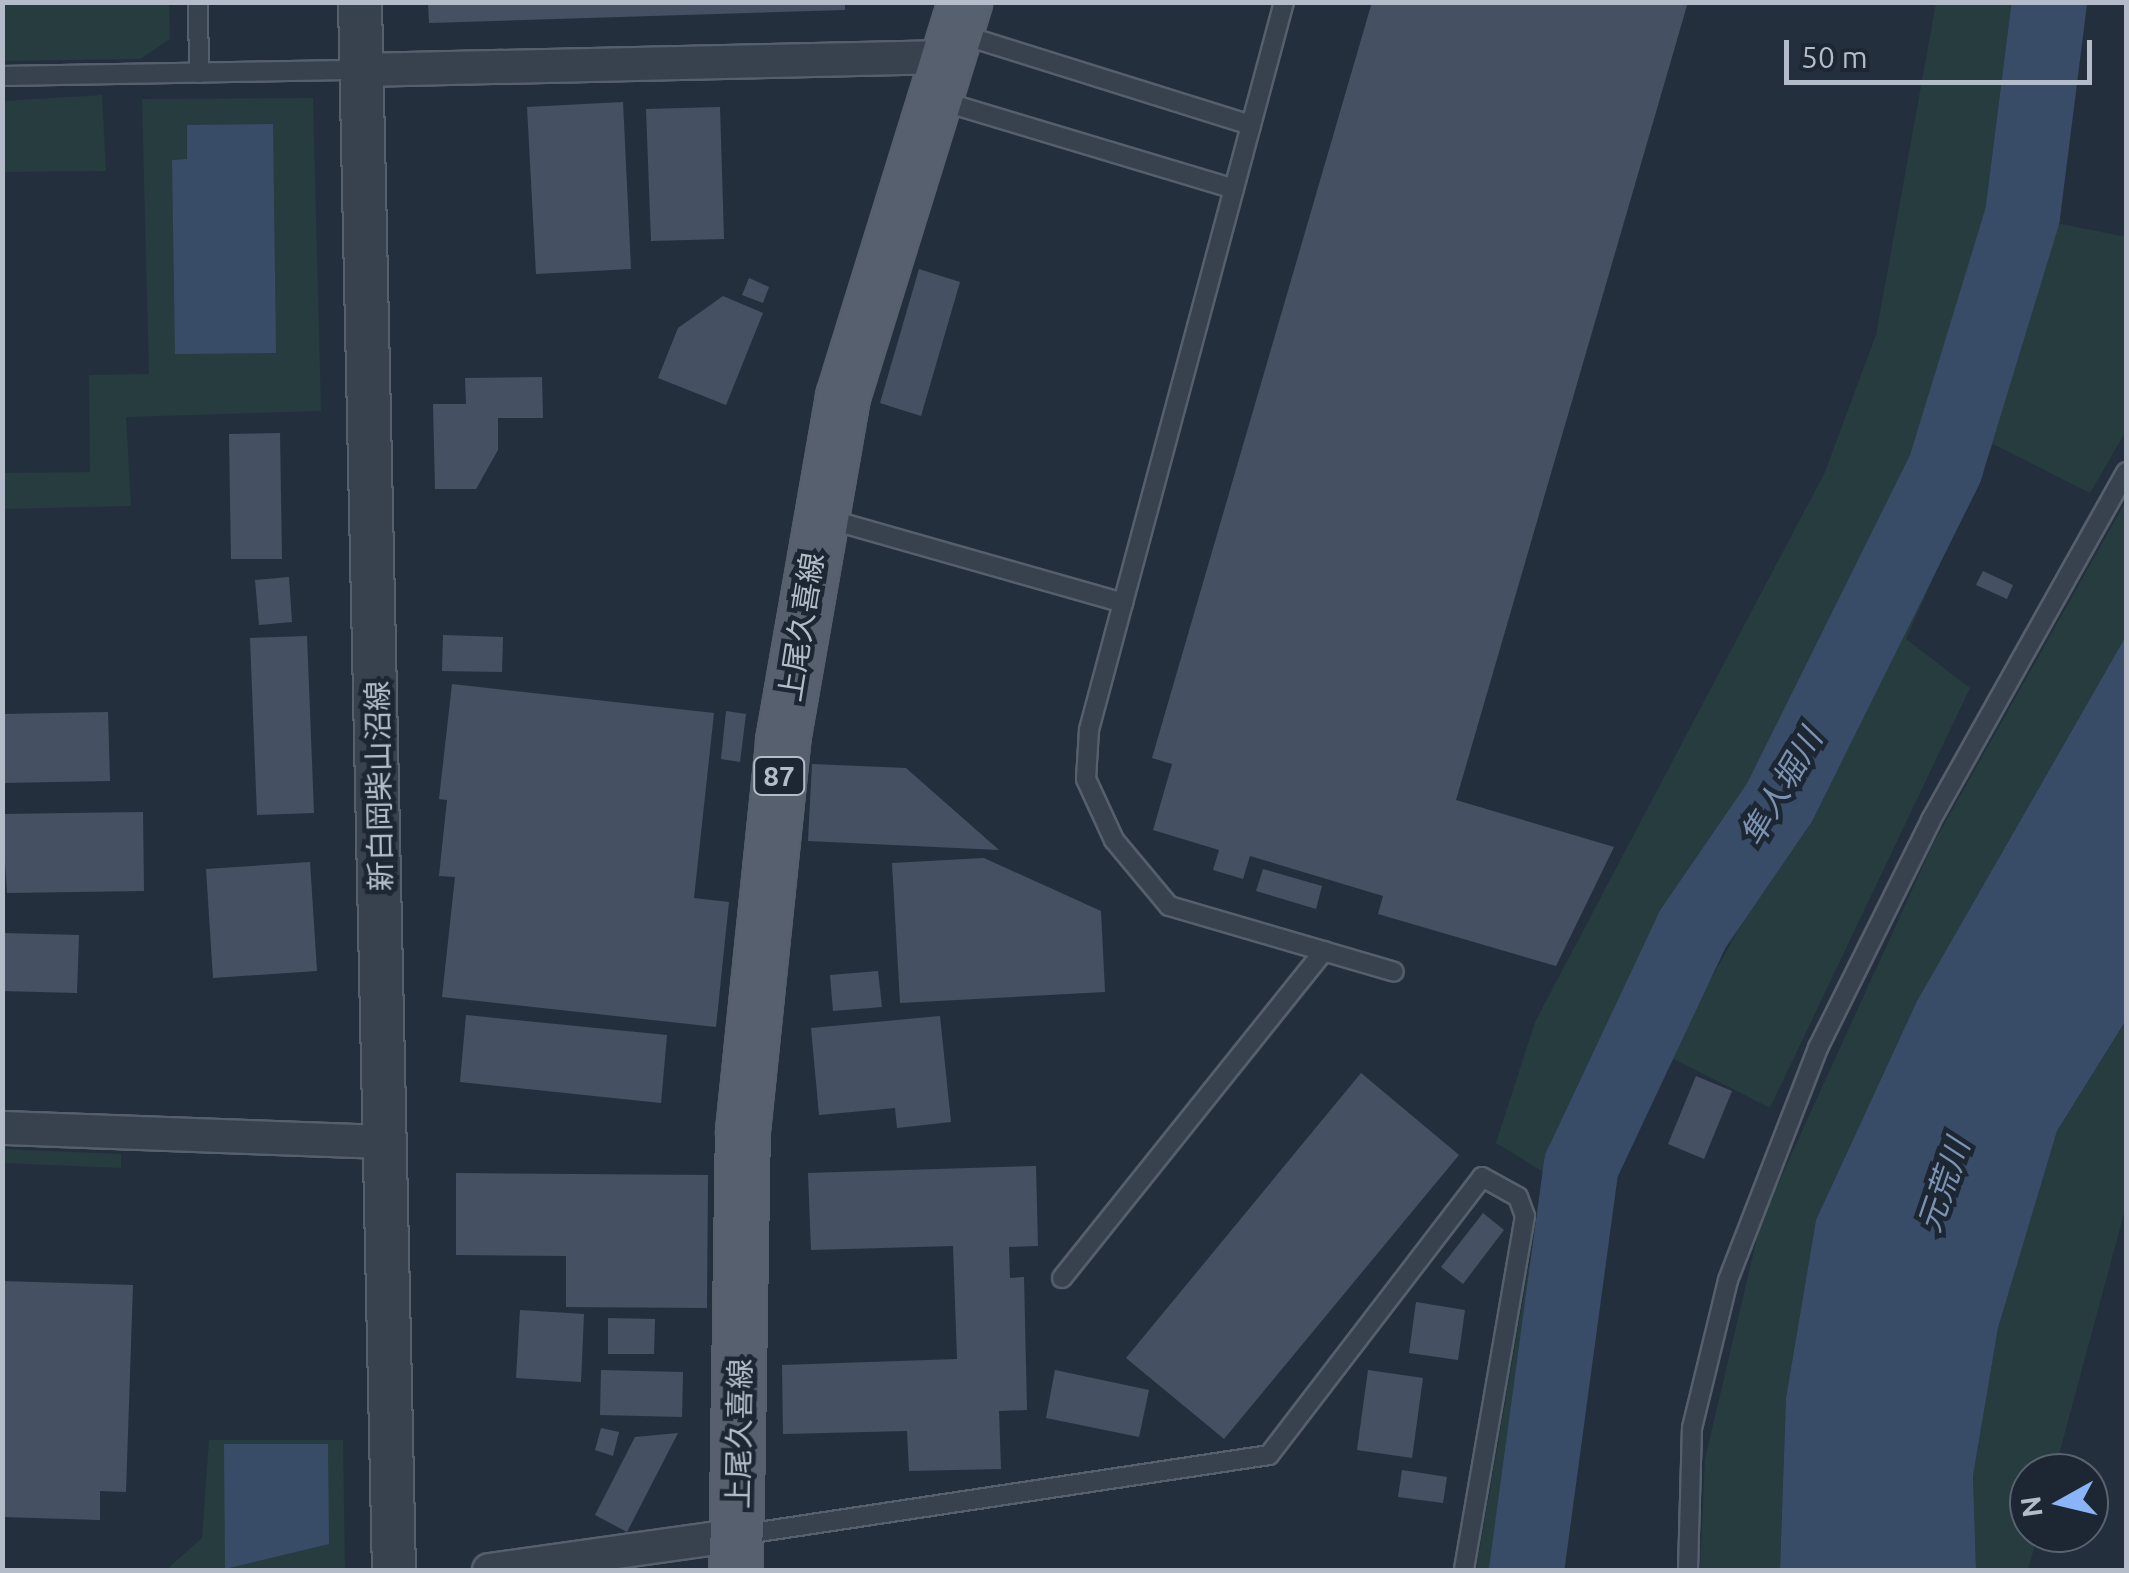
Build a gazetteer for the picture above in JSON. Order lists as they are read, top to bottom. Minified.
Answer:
{"streets":{"main road":["上尾久喜線","87"],"street":["新白岡柴山沼線"]},"water":["隼人堀川","元荒川"],"scale_bar":"50 m","north":"left"}
